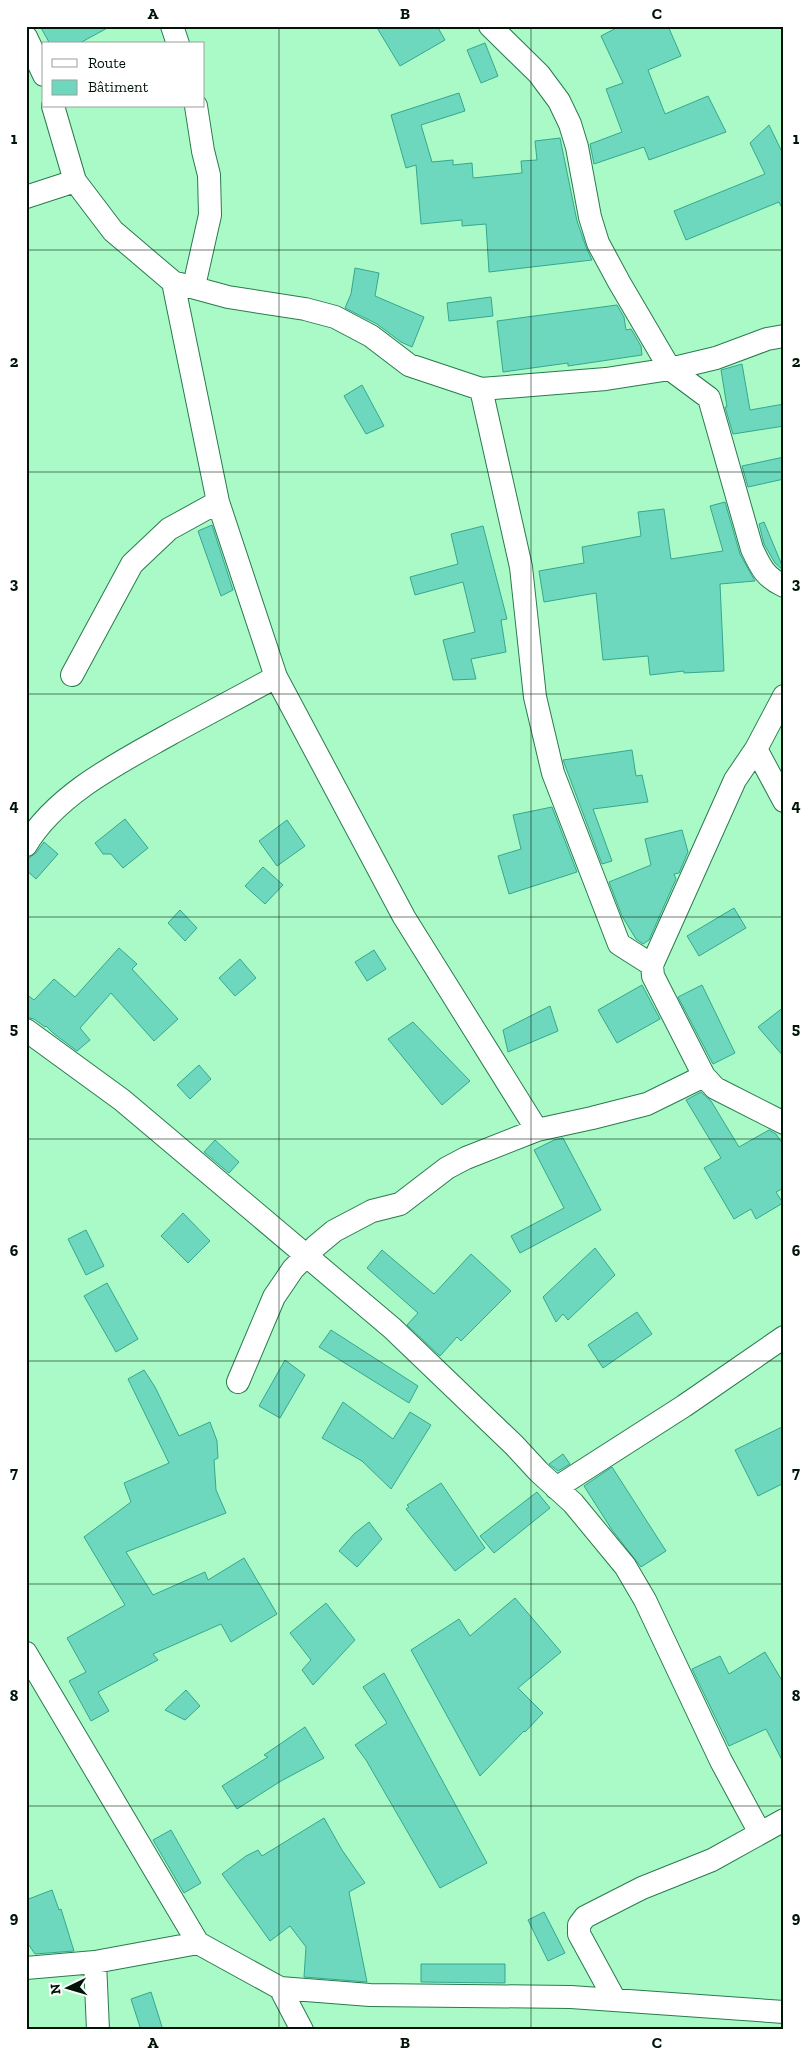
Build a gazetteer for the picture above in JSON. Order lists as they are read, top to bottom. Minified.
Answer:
{"legend":["Route","Bâtiment"],"north":"left","grid":{"columns":["A","B","C"],"rows":["1","2","3","4","5","6","7","8","9"]}}
